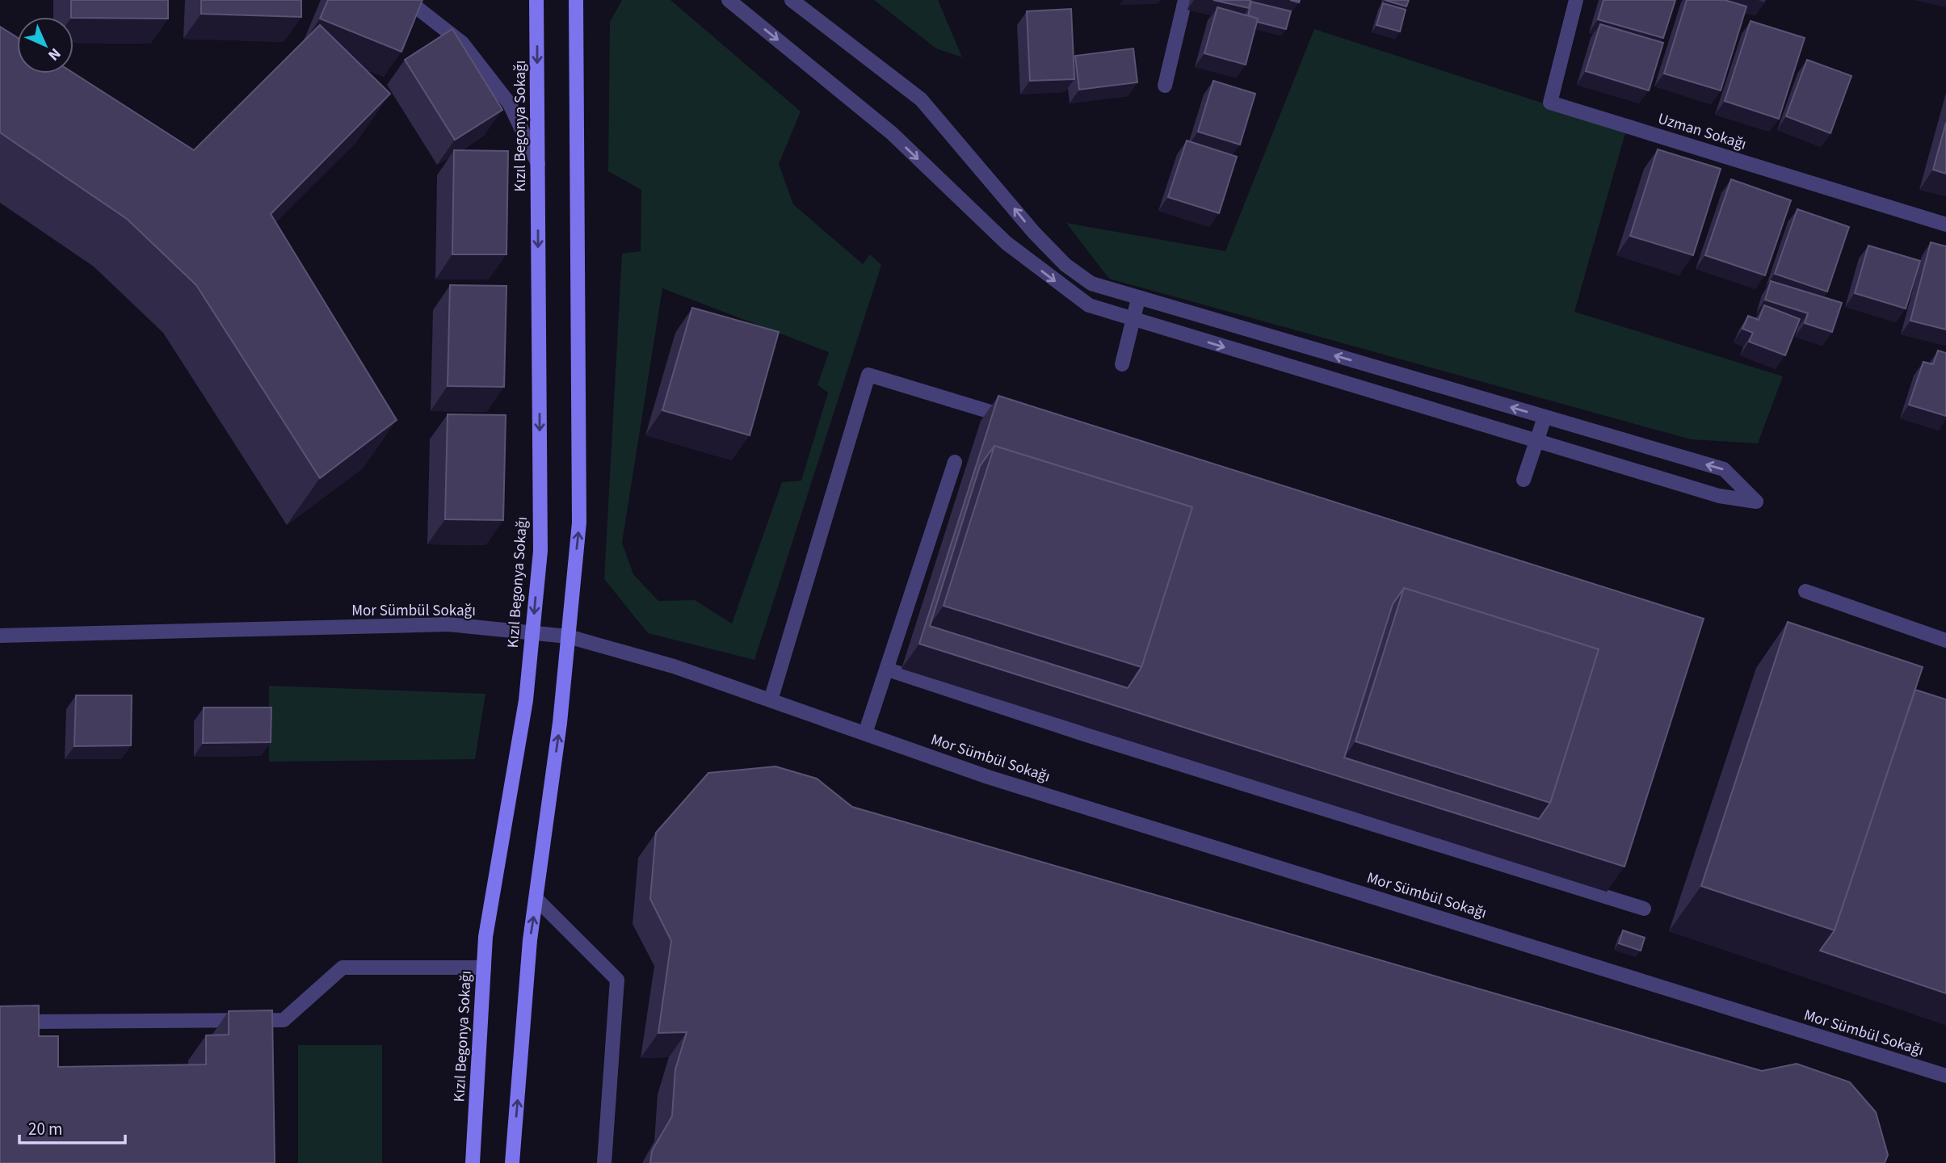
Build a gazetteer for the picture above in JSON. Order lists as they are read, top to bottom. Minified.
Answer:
{"streets":{"street":["Kızıl Begonya Sokağı","Uzman Sokağı","Mor Sümbül Sokağı"]},"crossings":[["Kızıl Begonya Sokağı","Mor Sümbül Sokağı"]],"scale_bar":"20 m","north":"bottom right"}
